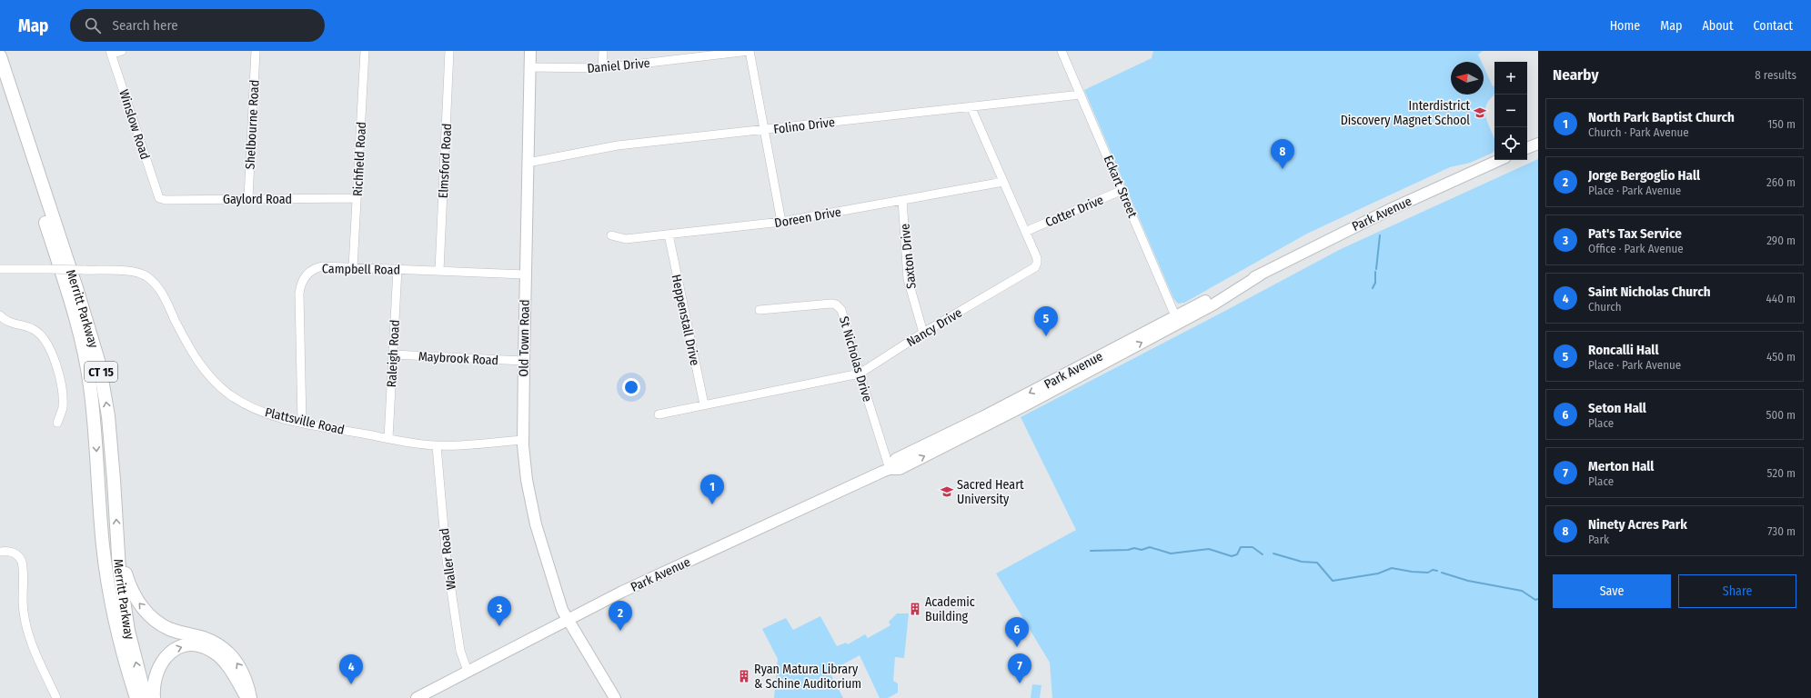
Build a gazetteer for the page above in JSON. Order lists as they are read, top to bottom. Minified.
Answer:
{"streets":{"highway":["Merritt Parkway","CT 15"],"main road":["Park Avenue","Old Town Road"],"street":["Daniel Drive","Winslow Road","Shelbourne Road","Folino Drive","Richfield Road","Elmsford Road","Eckart Street","Gaylord Road","Cotter Drive","Doreen Drive","Saxton Drive","Campbell Road","Heppenstall Drive","Nancy Drive","Raleigh Road","Maybrook Road","St Nicholas Drive","Plattsville Road","Waller Road"]},"crossings":[["Daniel Drive","Old Town Road"],["Winslow Road","Gaylord Road"],["Shelbourne Road","Gaylord Road"],["Folino Drive","Eckart Street"],["Folino Drive","Nancy Drive"],["Folino Drive","Old Town Road"],["Richfield Road","Gaylord Road"],["Richfield Road","Campbell Road"],["Elmsford Road","Campbell Road"],["Eckart Street","Cotter Drive"],["Eckart Street","Park Avenue"],["Cotter Drive","Nancy Drive"],["Park Avenue","Old Town Road"],["Park Avenue","St Nicholas Drive"],["Park Avenue","Waller Road"],["Doreen Drive","Saxton Drive"],["Doreen Drive","Heppenstall Drive"],["Doreen Drive","Nancy Drive"],["Saxton Drive","Nancy Drive"],["Campbell Road","Old Town Road"],["Campbell Road","Raleigh Road"],["Campbell Road","Plattsville Road"],["Heppenstall Drive","Nancy Drive"],["Nancy Drive","St Nicholas Drive"],["Old Town Road","Maybrook Road"],["Old Town Road","Plattsville Road"],["Raleigh Road","Maybrook Road"],["Raleigh Road","Plattsville Road"],["Plattsville Road","Waller Road"]],"places":{"school or university":["Interdistrict Discovery Magnet School","Sacred Heart University"],"building":["Academic Building","Ryan Matura Library & Schine Auditorium"]},"north":"left","page":{"header":"Map","search":"Search here","nav":["Home","Map","About","Contact"],"heading":["Nearby","8 results"],"map_buttons":["+","−"],"list":[{"mark":"1","name":"North Park Baptist Church","note":"Church · Park Avenue","value":"150 m"},{"mark":"2","name":"Jorge Bergoglio Hall","note":"Place · Park Avenue","value":"260 m"},{"mark":"3","name":"Pat's Tax Service","note":"Office · Park Avenue","value":"290 m"},{"mark":"4","name":"Saint Nicholas Church","note":"Church","value":"440 m"},{"mark":"5","name":"Roncalli Hall","note":"Place · Park Avenue","value":"450 m"},{"mark":"6","name":"Seton Hall","note":"Place","value":"500 m"},{"mark":"7","name":"Merton Hall","note":"Place","value":"520 m"},{"mark":"8","name":"Ninety Acres Park","note":"Park","value":"730 m"}],"pins":["8","5","1","3","2","6","7","4"],"buttons":["Save","Share"]}}
